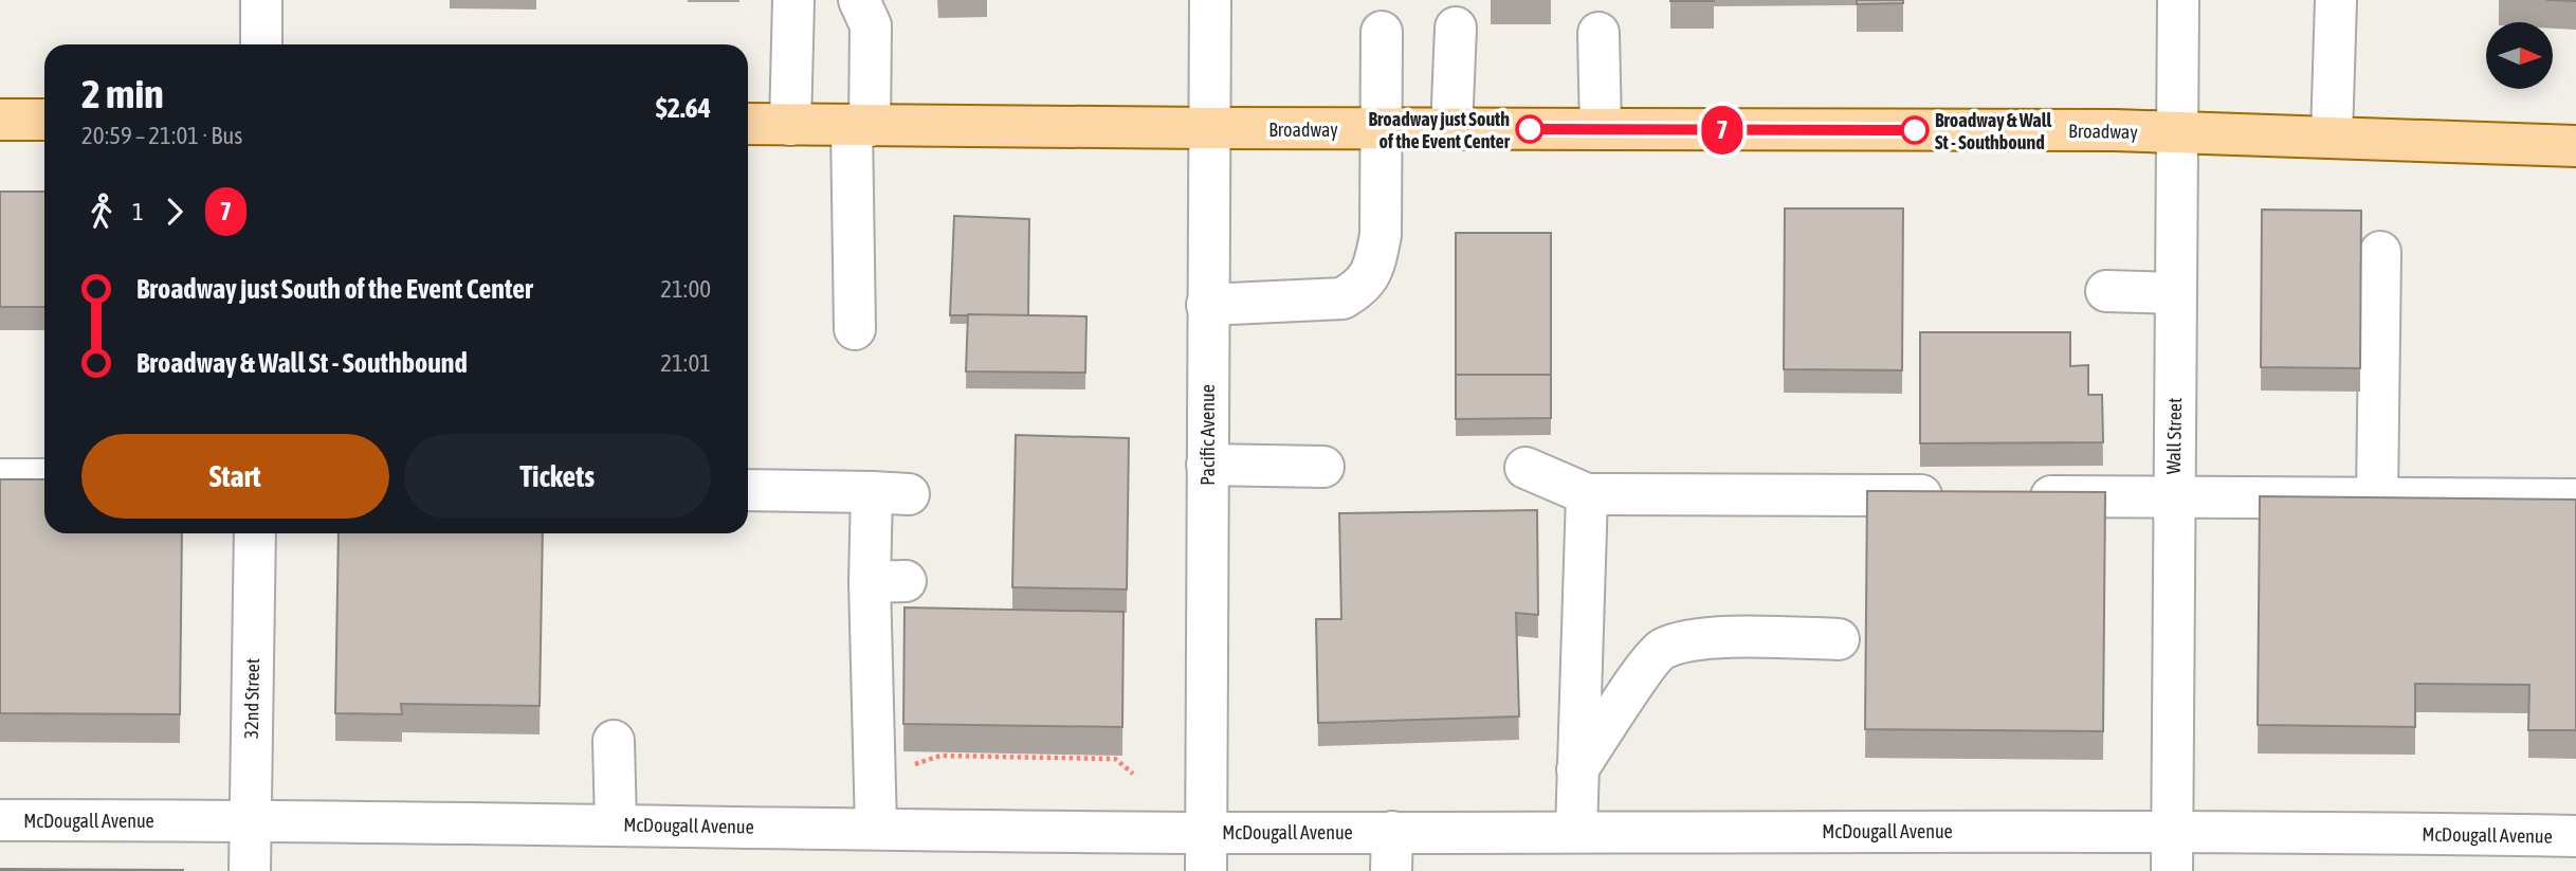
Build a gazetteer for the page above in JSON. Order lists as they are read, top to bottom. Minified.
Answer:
{"streets":{"main road":["Broadway"],"street":["Pacific Avenue","Wall Street","32nd Street","McDougall Avenue"]},"crossings":[["Broadway","Pacific Avenue"],["Broadway","Wall Street"],["Pacific Avenue","McDougall Avenue"],["Wall Street","McDougall Avenue"],["32nd Street","McDougall Avenue"]],"places":["Broadway just South of the Event Center","Broadway & Wall St - Southbound"],"lines":["bus line 7"],"north":"right","page":{"on_map":"7","heading":["2 min","20:59 – 21:01 · Bus","$2.64"],"legs":["1","7"],"list":[{"name":"Broadway just South of the Event Center","value":"21:00"},{"name":"Broadway & Wall St - Southbound","value":"21:01"}],"buttons":["Start","Tickets"]}}
